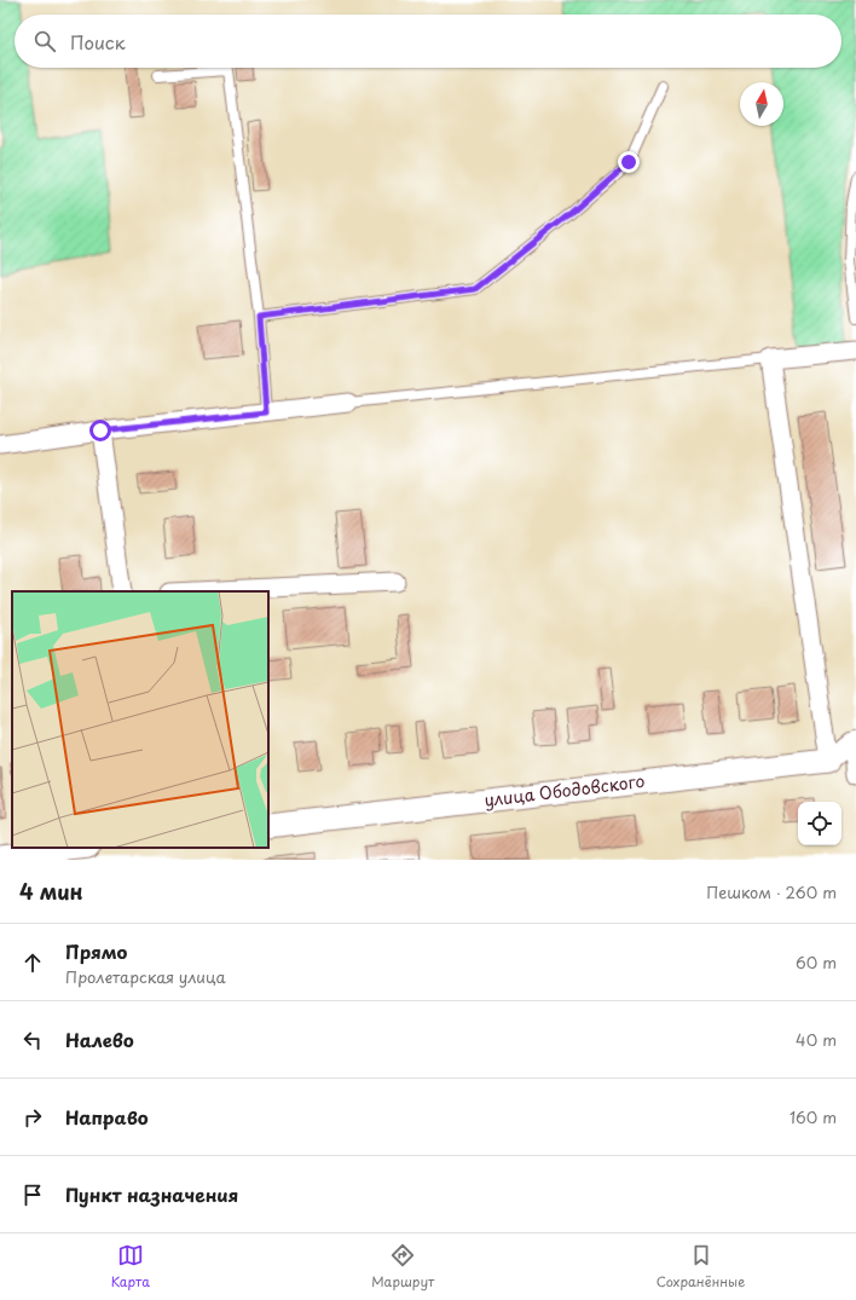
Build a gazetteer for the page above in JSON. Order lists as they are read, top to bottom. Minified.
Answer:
{"streets":{"street":["улица Ободовского"]},"north":"top","page":{"search":"Поиск","heading":["4 мин","Пешком · 260 m"],"list":[["Прямо","Пролетарская улица","60 m"],["Налево","40 m"],["Направо","160 m"],"Пункт назначения"],"nav":["Карта","Маршрут","Сохранённые"]}}
